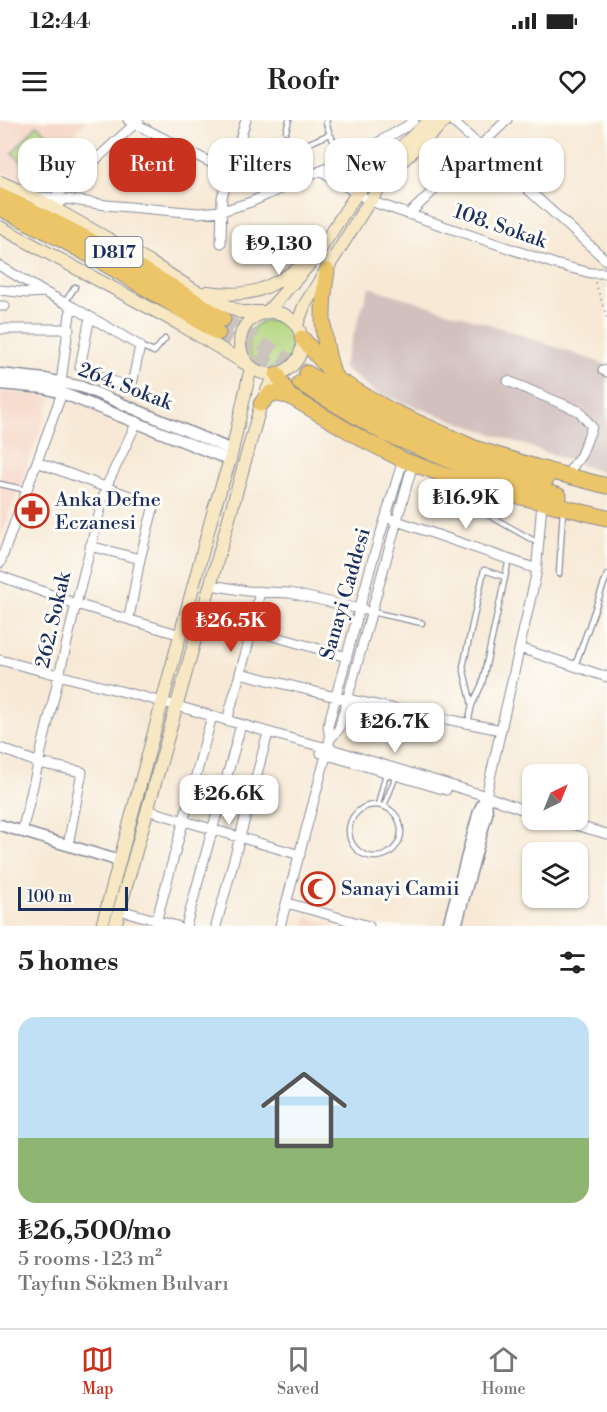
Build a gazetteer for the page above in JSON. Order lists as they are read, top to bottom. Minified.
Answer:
{"streets":{"highway":["D817"],"street":["108. Sokak","264. Sokak","Sanayi Caddesi","262. Sokak"]},"crossings":[["264. Sokak","262. Sokak"]],"places":{"pharmacy":["Anka Defne Eczanesi"],"mosque":["Sanayi Camii"]},"scale_bar":"100 m","north":"top right","page":{"status":"12:44","header":"Roofr","chip":["Buy","Rent","Filters","New","Apartment"],"price":["₺9,130","₺16.9K","₺26.5K","₺26.7K","₺26.6K"],"scale":"100 m","heading":"5 homes","list":[{"name":"₺26,500/mo","note":"5 rooms · 123 m² · Tayfun Sökmen Bulvarı"}],"tabs":["Map","Saved","Home"]}}
